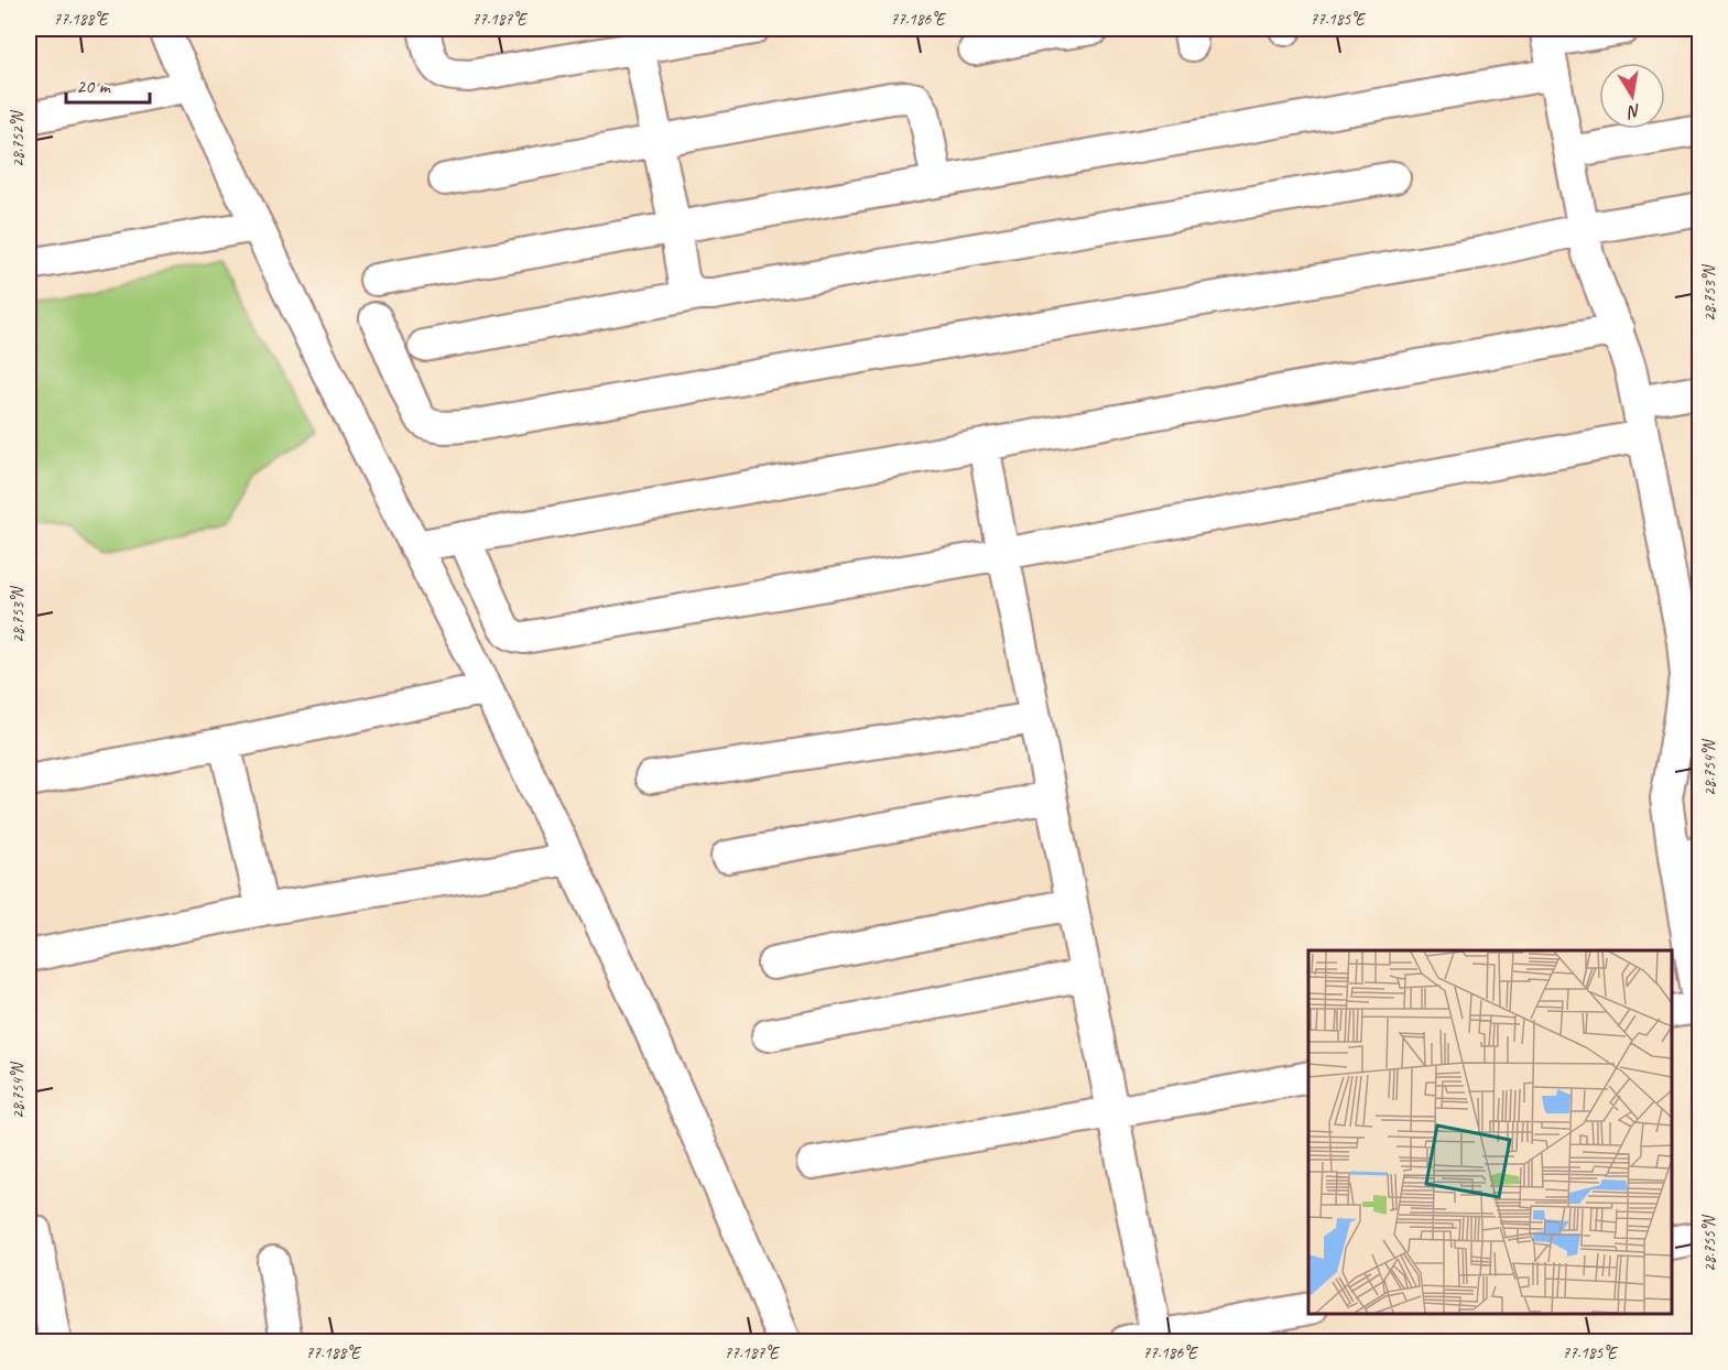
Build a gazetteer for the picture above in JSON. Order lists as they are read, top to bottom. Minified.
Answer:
{"scale_bar":"20 m","north":"bottom","coordinates":["77.188°E","77.187°E","77.186°E","77.185°E","28.752°N","28.753°N","28.754°N","28.755°N"]}
